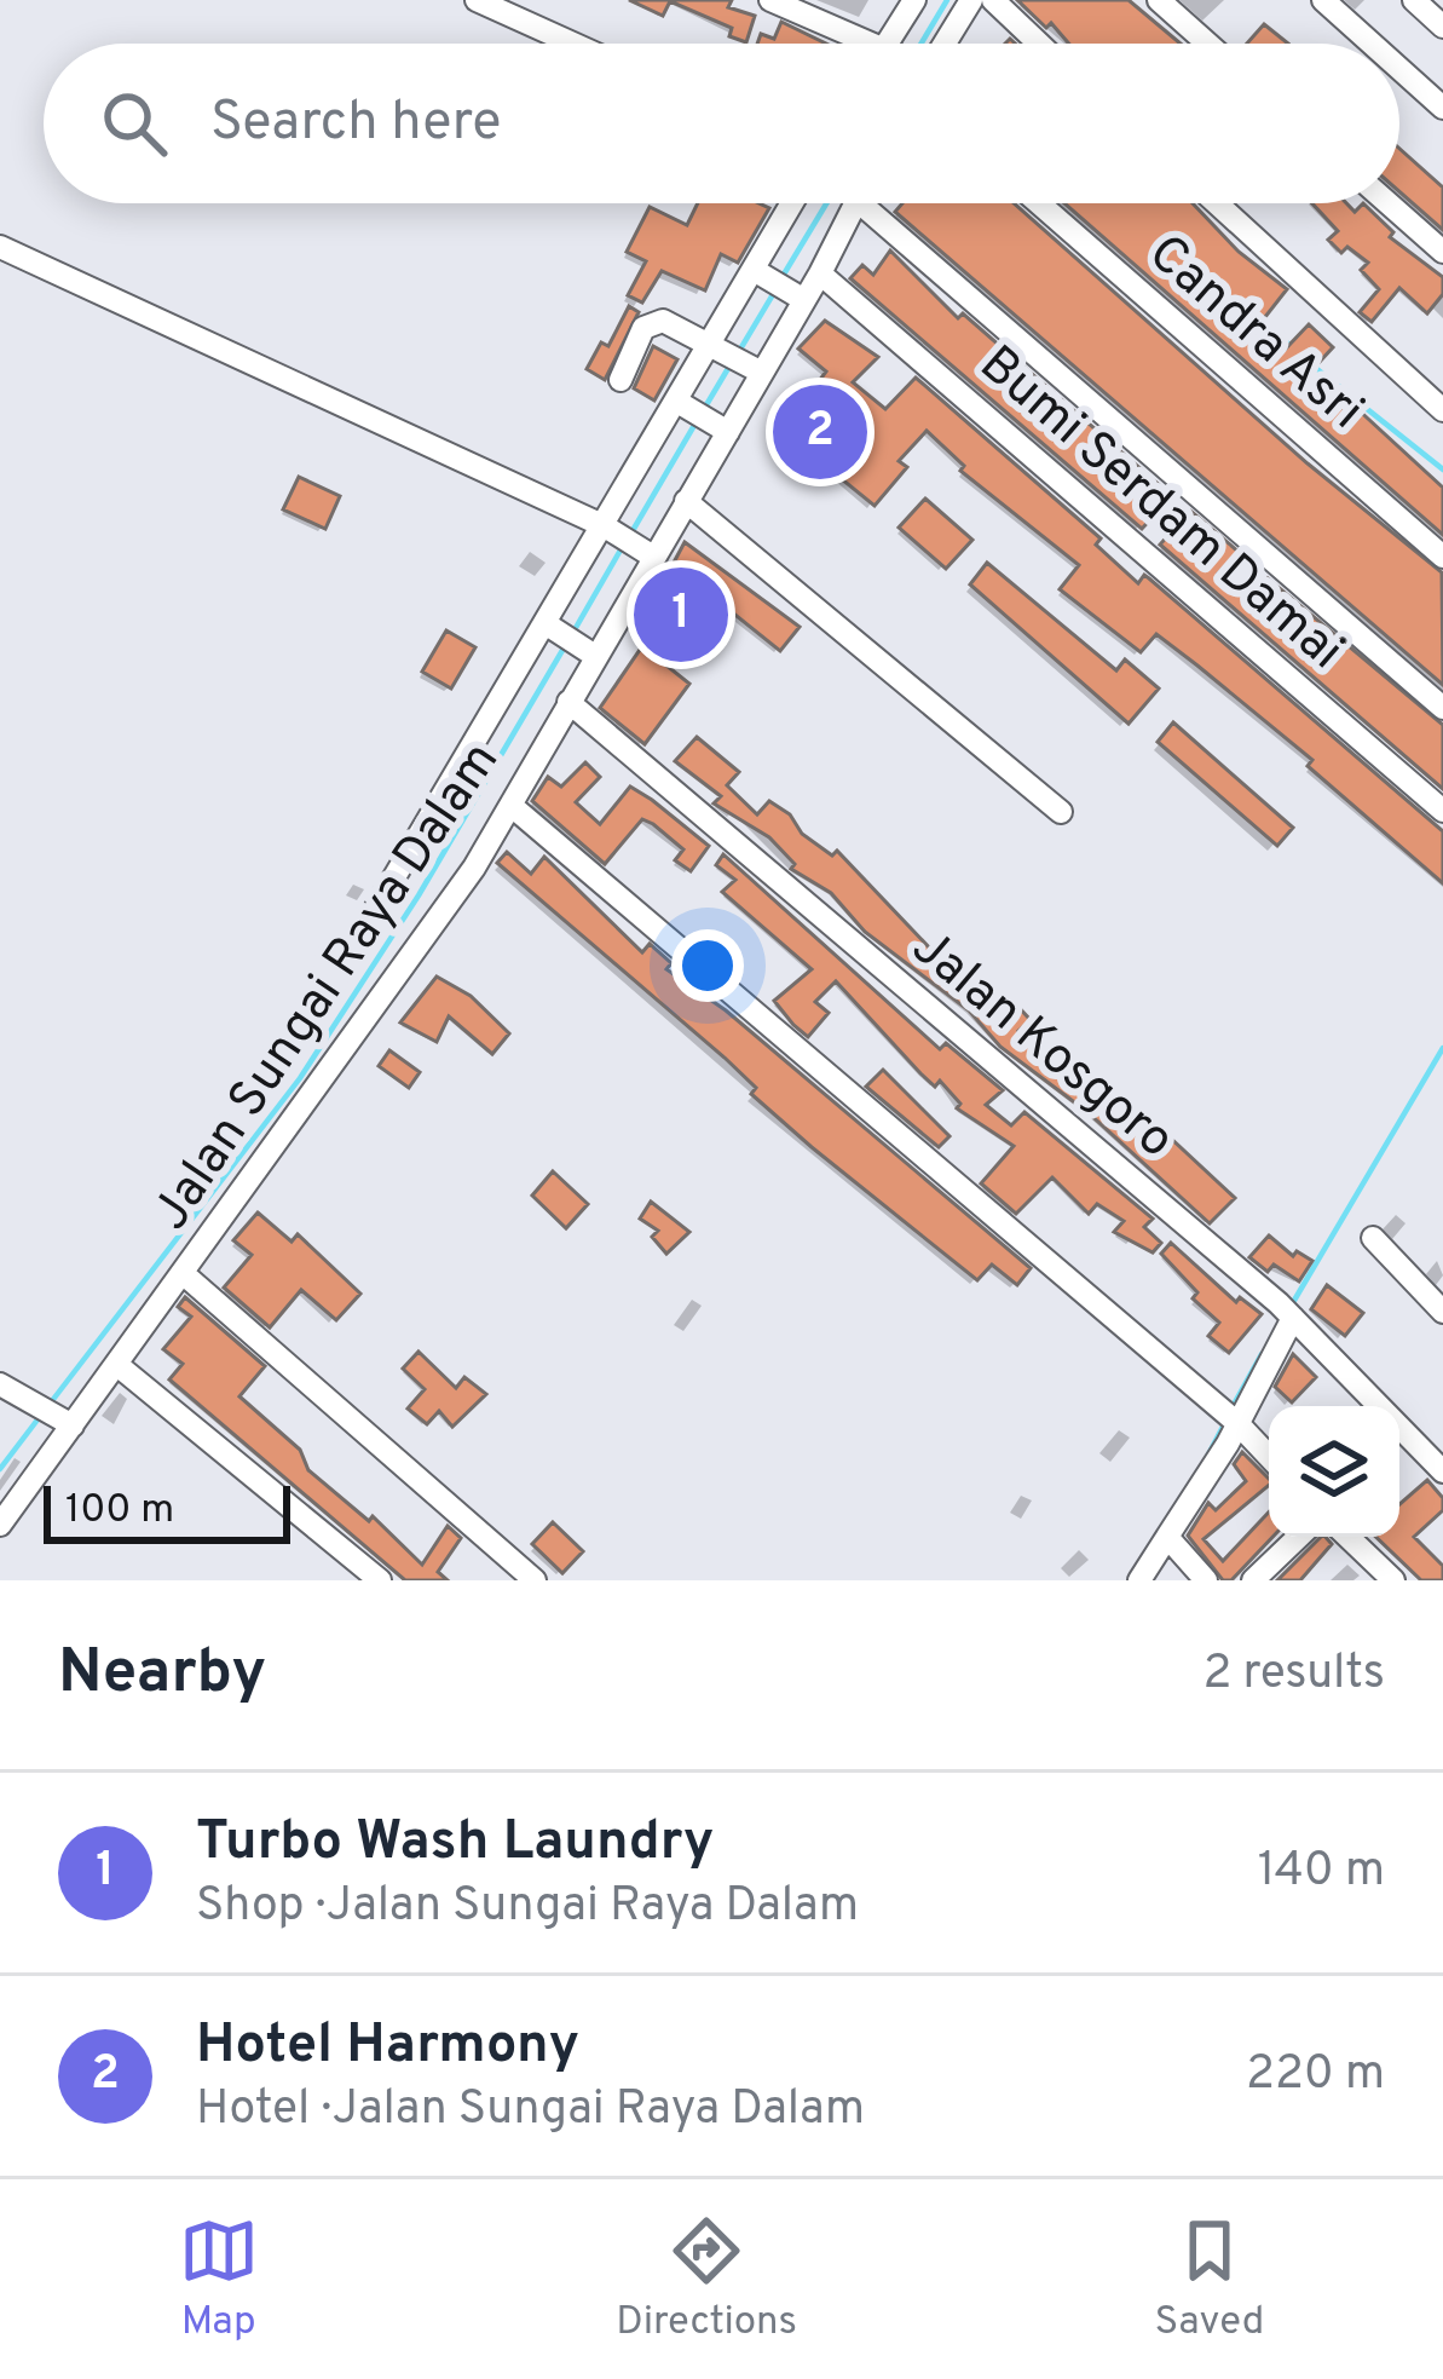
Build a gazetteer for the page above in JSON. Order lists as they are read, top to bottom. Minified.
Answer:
{"streets":{"street":["Candra Asri","Bumi Serdam Damai","Jalan Sungai Raya Dalam","Jalan Kosgoro"]},"crossings":[["Bumi Serdam Damai","Jalan Sungai Raya Dalam"],["Jalan Sungai Raya Dalam","Jalan Kosgoro"]],"scale_bar":"100 m","page":{"search":"Search here","pins":["2","1"],"scale":"100 m","heading":["Nearby","2 results"],"list":[{"mark":"1","name":"Turbo Wash Laundry","note":"Shop · Jalan Sungai Raya Dalam","value":"140 m"},{"mark":"2","name":"Hotel Harmony","note":"Hotel · Jalan Sungai Raya Dalam","value":"220 m"}],"nav":["Map","Directions","Saved"]}}
